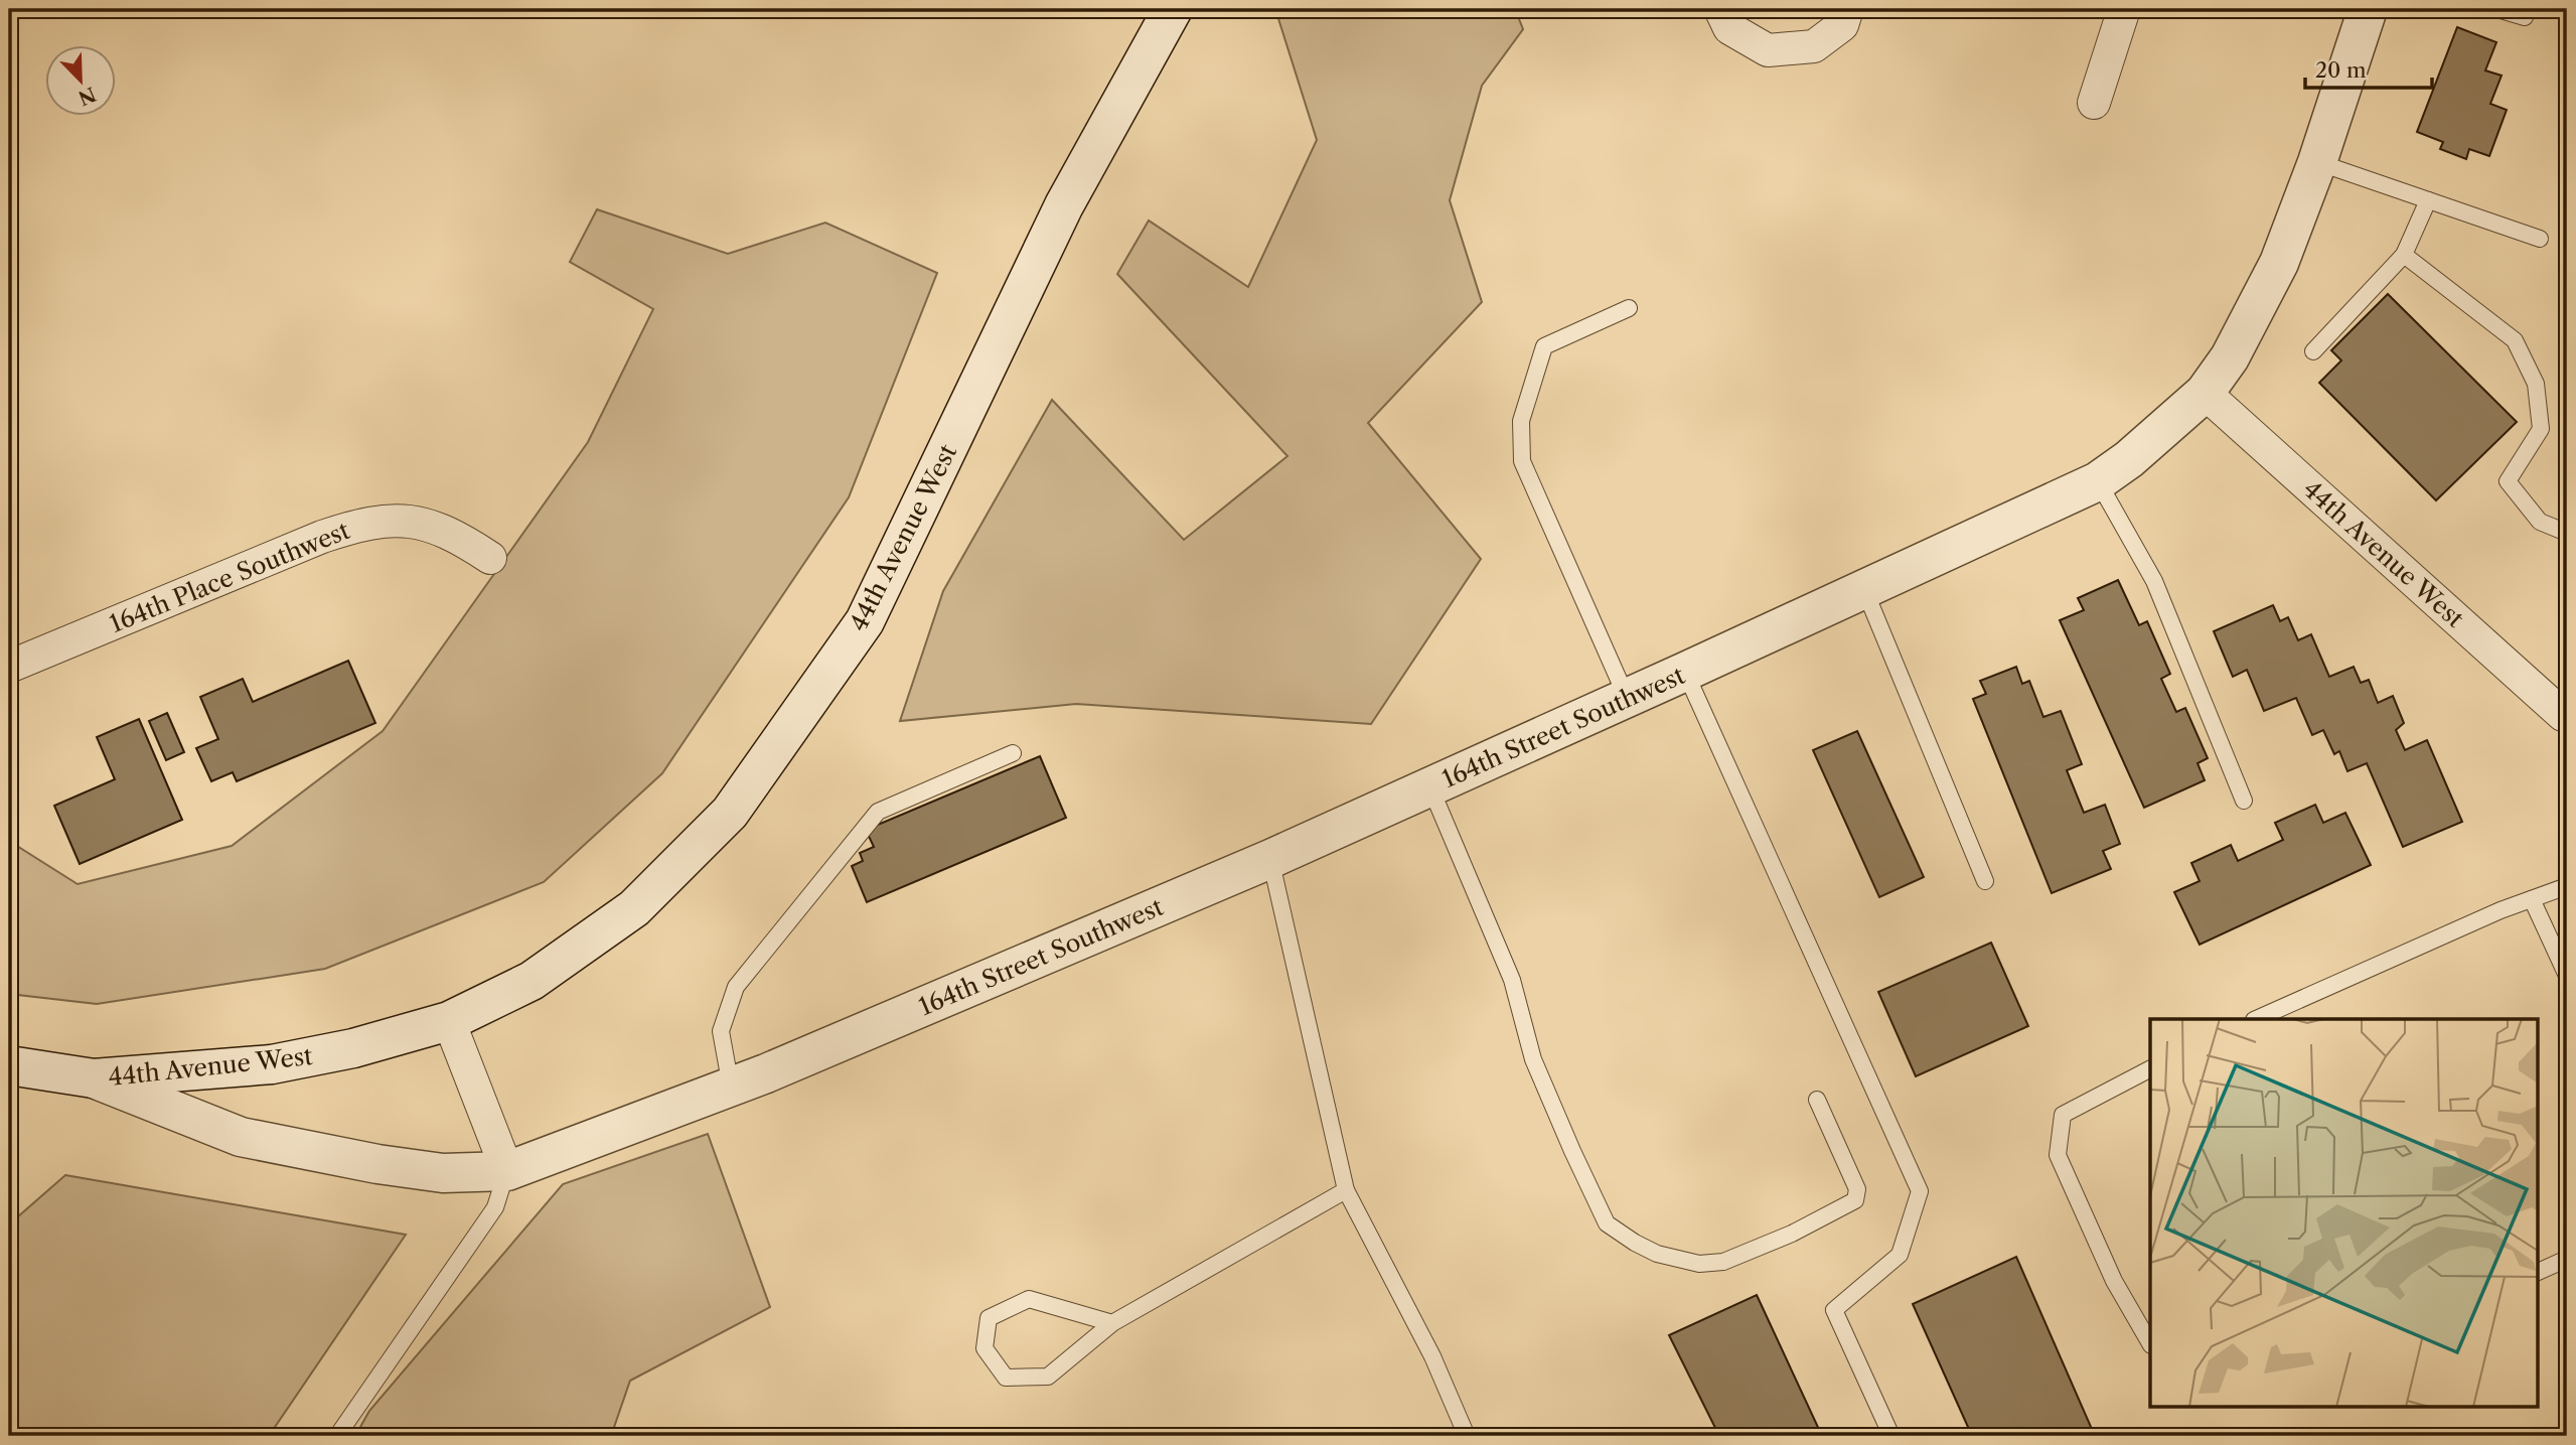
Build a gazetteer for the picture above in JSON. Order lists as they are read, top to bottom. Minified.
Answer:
{"streets":{"street":["44th Avenue West","164th Place Southwest","164th Street Southwest"]},"crossings":[["44th Avenue West","164th Street Southwest"]],"scale_bar":"20 m","north":"bottom right"}
